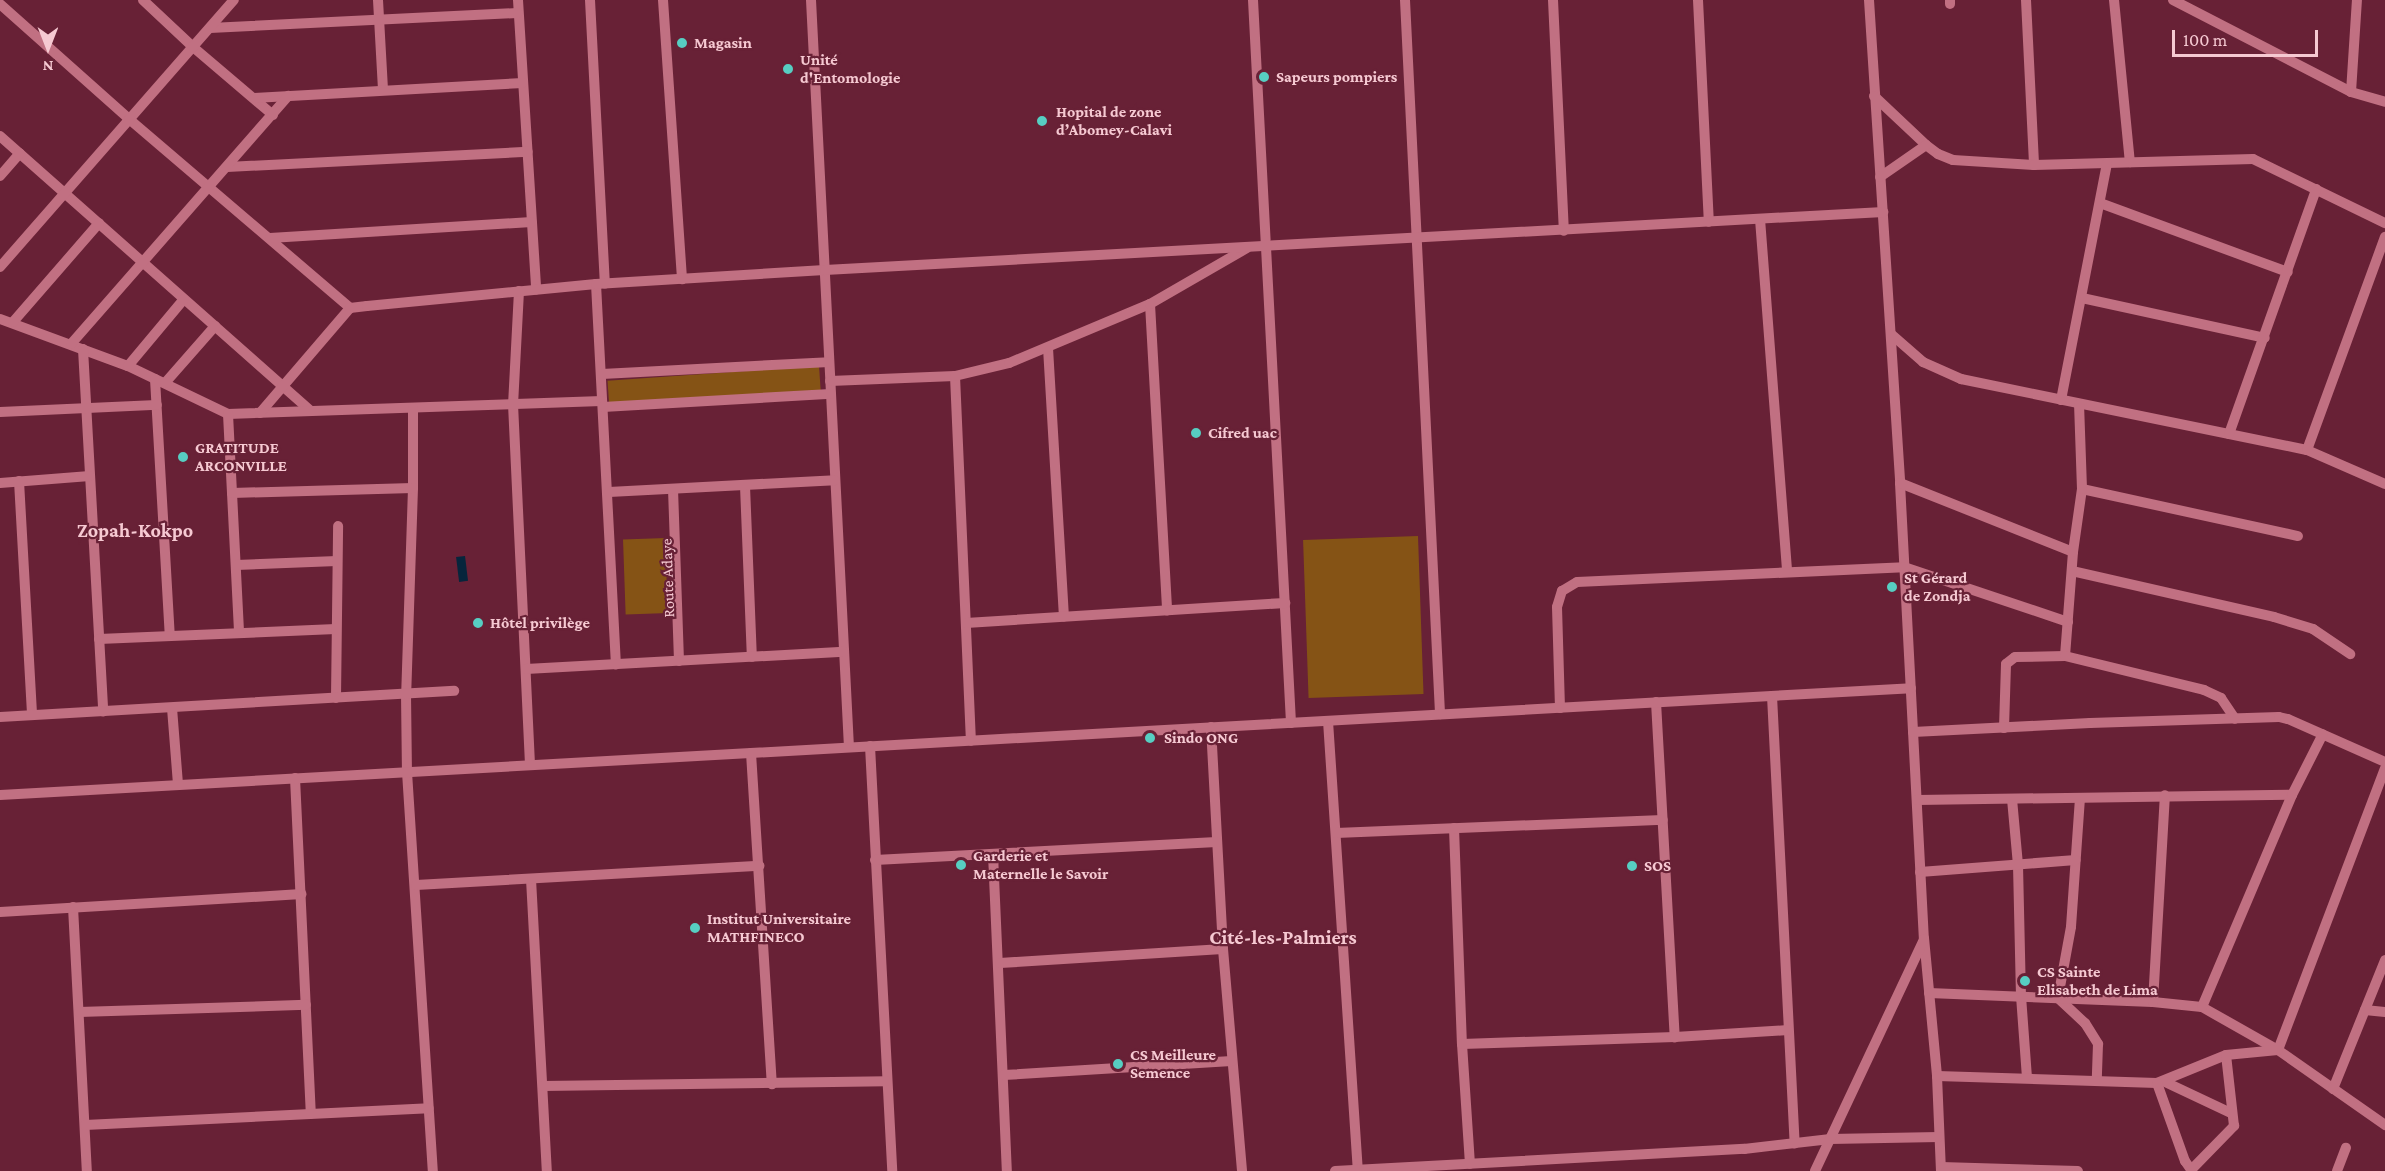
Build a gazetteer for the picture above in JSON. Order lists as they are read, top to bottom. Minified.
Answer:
{"districts":["Zopah-Kokpo","Cité-les-Palmiers"],"places":["Magasin","Unité d'Entomologie","Sapeurs pompiers","Hopital de zone d’Abomey-Calavi","Cifred uac","GRATITUDE ARCONVILLE","St Gérard de Zondja","Hôtel privilège","Sindo ONG","Garderie et Maternelle le Savoir","SOS","Institut Universitaire MATHFINECO","CS Sainte Elisabeth de Lima","CS Meilleure Semence"],"scale_bar":"100 m","north":"bottom"}
